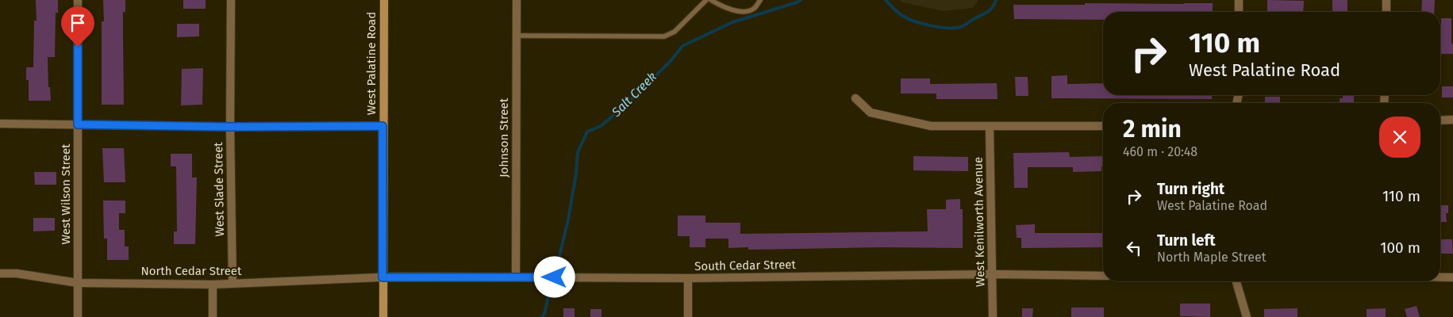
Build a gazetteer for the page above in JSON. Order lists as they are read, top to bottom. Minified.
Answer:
{"streets":{"main road":["West Palatine Road"],"street":["Johnson Street","West Slade Street","West Wilson Street","West Kenilworth Avenue","South Cedar Street","North Cedar Street"]},"crossings":[["West Palatine Road","South Cedar Street"],["West Palatine Road","North Cedar Street"],["Johnson Street","South Cedar Street"],["West Slade Street","North Cedar Street"],["West Wilson Street","North Cedar Street"],["West Kenilworth Avenue","South Cedar Street"],["South Cedar Street","North Cedar Street"]],"water":["Salt Creek"],"page":{"turn":["110 m","West Palatine Road"],"heading":["2 min","460 m · 20:48"],"list":[{"name":"Turn right","note":"West Palatine Road","value":"110 m"},{"name":"Turn left","note":"North Maple Street","value":"100 m"}]}}
